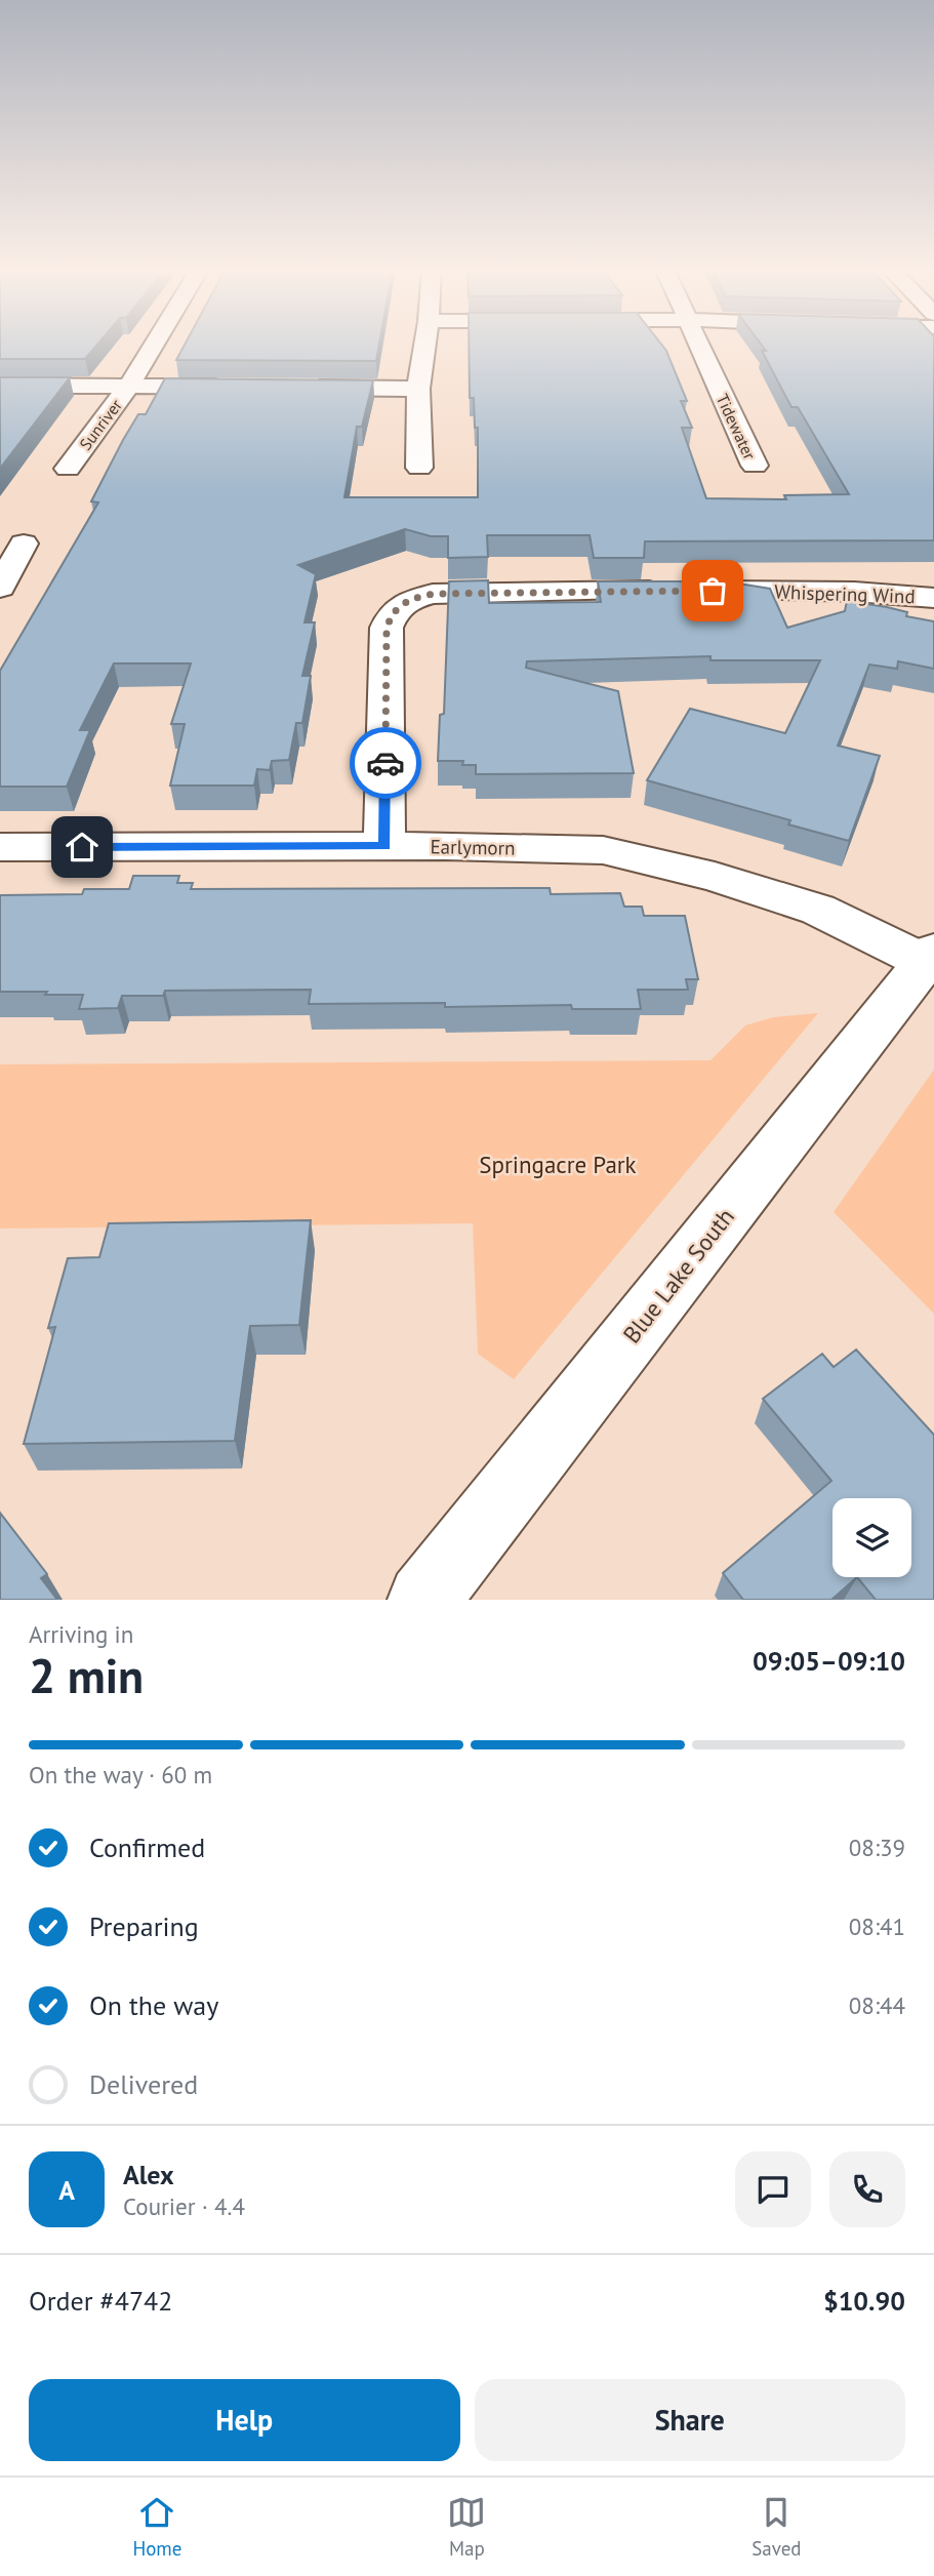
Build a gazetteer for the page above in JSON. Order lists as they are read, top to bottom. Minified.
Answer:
{"streets":{"street":["Sunriver","Tidewater","Whispering Wind","Earlymorn","Blue Lake South"]},"crossings":[["Whispering Wind","Earlymorn"],["Earlymorn","Blue Lake South"]],"parks":["Springacre Park"],"page":{"heading":["2 min","Arriving in","09:05–09:10"],"panel":["Alex","Courier · 4.4","Order #4742","$10.90"],"bar":"On the way · 60 m","list":[["Confirmed","08:39"],["Preparing","08:41"],["On the way","08:44"],"Delivered"],"round":"A","buttons":["Help","Share"],"tabs":["Home","Map","Saved"]}}
